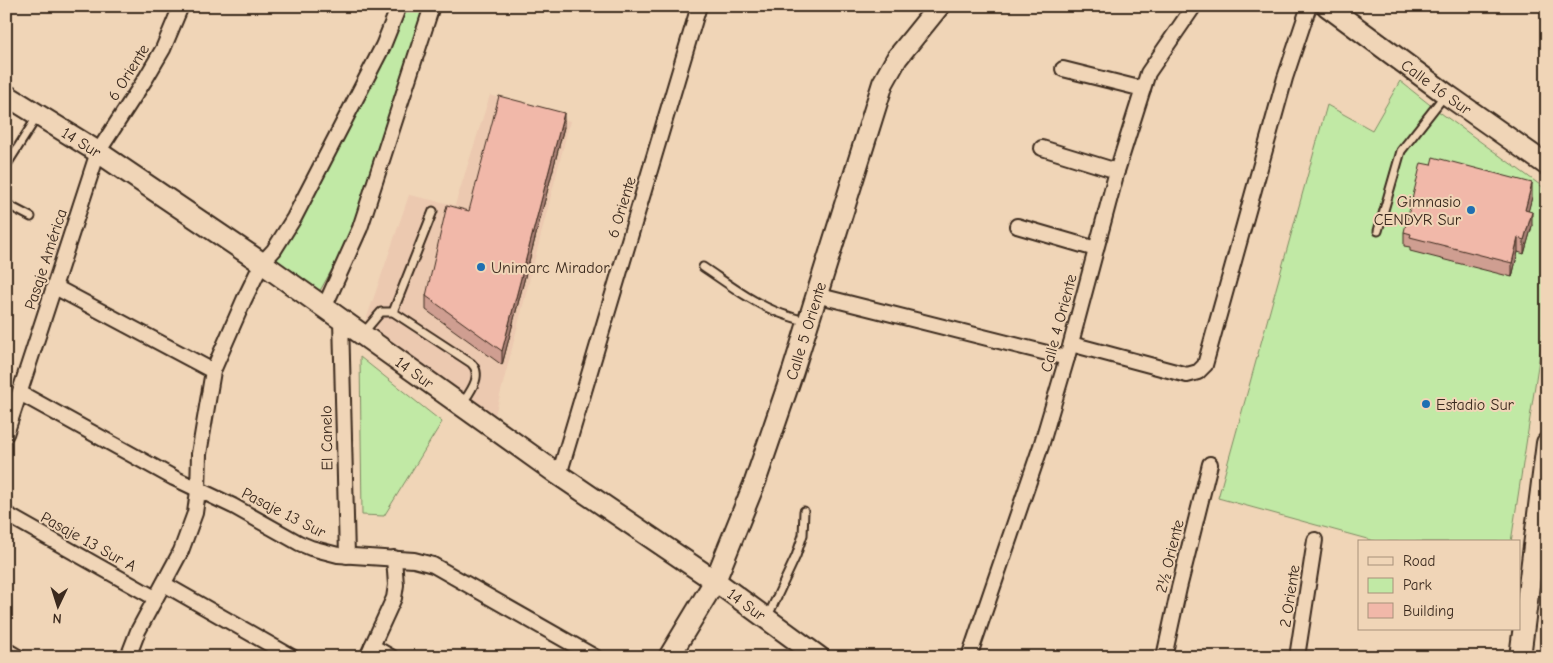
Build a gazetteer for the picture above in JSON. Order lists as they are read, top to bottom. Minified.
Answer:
{"streets":{"main road":["Calle 16 Sur","14 Sur","Calle 5 Oriente"],"street":["6 Oriente","Pasaje América","Calle 4 Oriente","El Canelo","Pasaje 13 Sur","Pasaje 13 Sur A","2½ Oriente","2 Oriente"]},"crossings":[["6 Oriente","14 Sur"],["6 Oriente","Pasaje América"],["14 Sur","Pasaje América"],["14 Sur","Calle 5 Oriente"],["14 Sur","El Canelo"],["Pasaje América","Pasaje 13 Sur"],["El Canelo","Pasaje 13 Sur"]],"places":["Gimnasio CENDYR Sur","Unimarc Mirador","Estadio Sur"],"legend":["Road","Park","Building"],"north":"bottom"}
